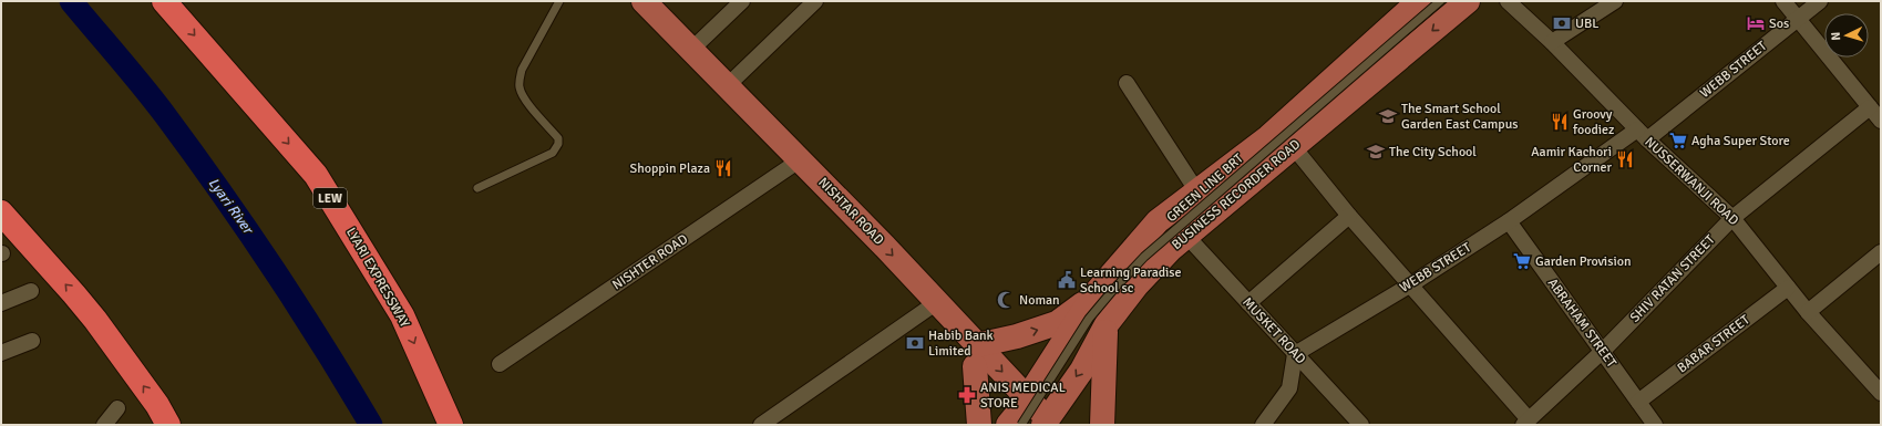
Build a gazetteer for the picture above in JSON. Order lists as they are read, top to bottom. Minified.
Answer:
{"streets":{"highway":["LEW","LYARI EXPRESSWAY"],"main road":["BUSINESS RECORDER ROAD","NISHTAR ROAD"],"street":["WEBB STREET","NUSSERWANJI ROAD","NISHTER ROAD","SHIV RATAN STREET","ABRAHAM STREET","MUSKET ROAD","BABAR STREET"],"lane":["GREEN LINE BRT"]},"crossings":[["WEBB STREET","NUSSERWANJI ROAD"],["WEBB STREET","ABRAHAM STREET"],["WEBB STREET","MUSKET ROAD"],["NUSSERWANJI ROAD","SHIV RATAN STREET"],["NUSSERWANJI ROAD","BABAR STREET"],["GREEN LINE BRT","BUSINESS RECORDER ROAD"],["GREEN LINE BRT","NISHTAR ROAD"],["BUSINESS RECORDER ROAD","NISHTAR ROAD"],["BUSINESS RECORDER ROAD","MUSKET ROAD"],["NISHTAR ROAD","NISHTER ROAD"],["SHIV RATAN STREET","ABRAHAM STREET"],["ABRAHAM STREET","BABAR STREET"]],"one_way":["LYARI EXPRESSWAY"],"water":["Lyari River"],"places":{"bank":["UBL","Habib Bank Limited"],"hotel":["Sos"],"school or university":["The Smart School Garden East Campus","The City School"],"restaurant":["Groovy foodiez","Aamir Kachori Corner","Shoppin Plaza"],"supermarket":["Agha Super Store","Garden Provision"],"public building":["Learning Paradise School sc"],"mosque":["Noman"],"pharmacy":["ANIS MEDICAL STORE"]},"north":"left"}
